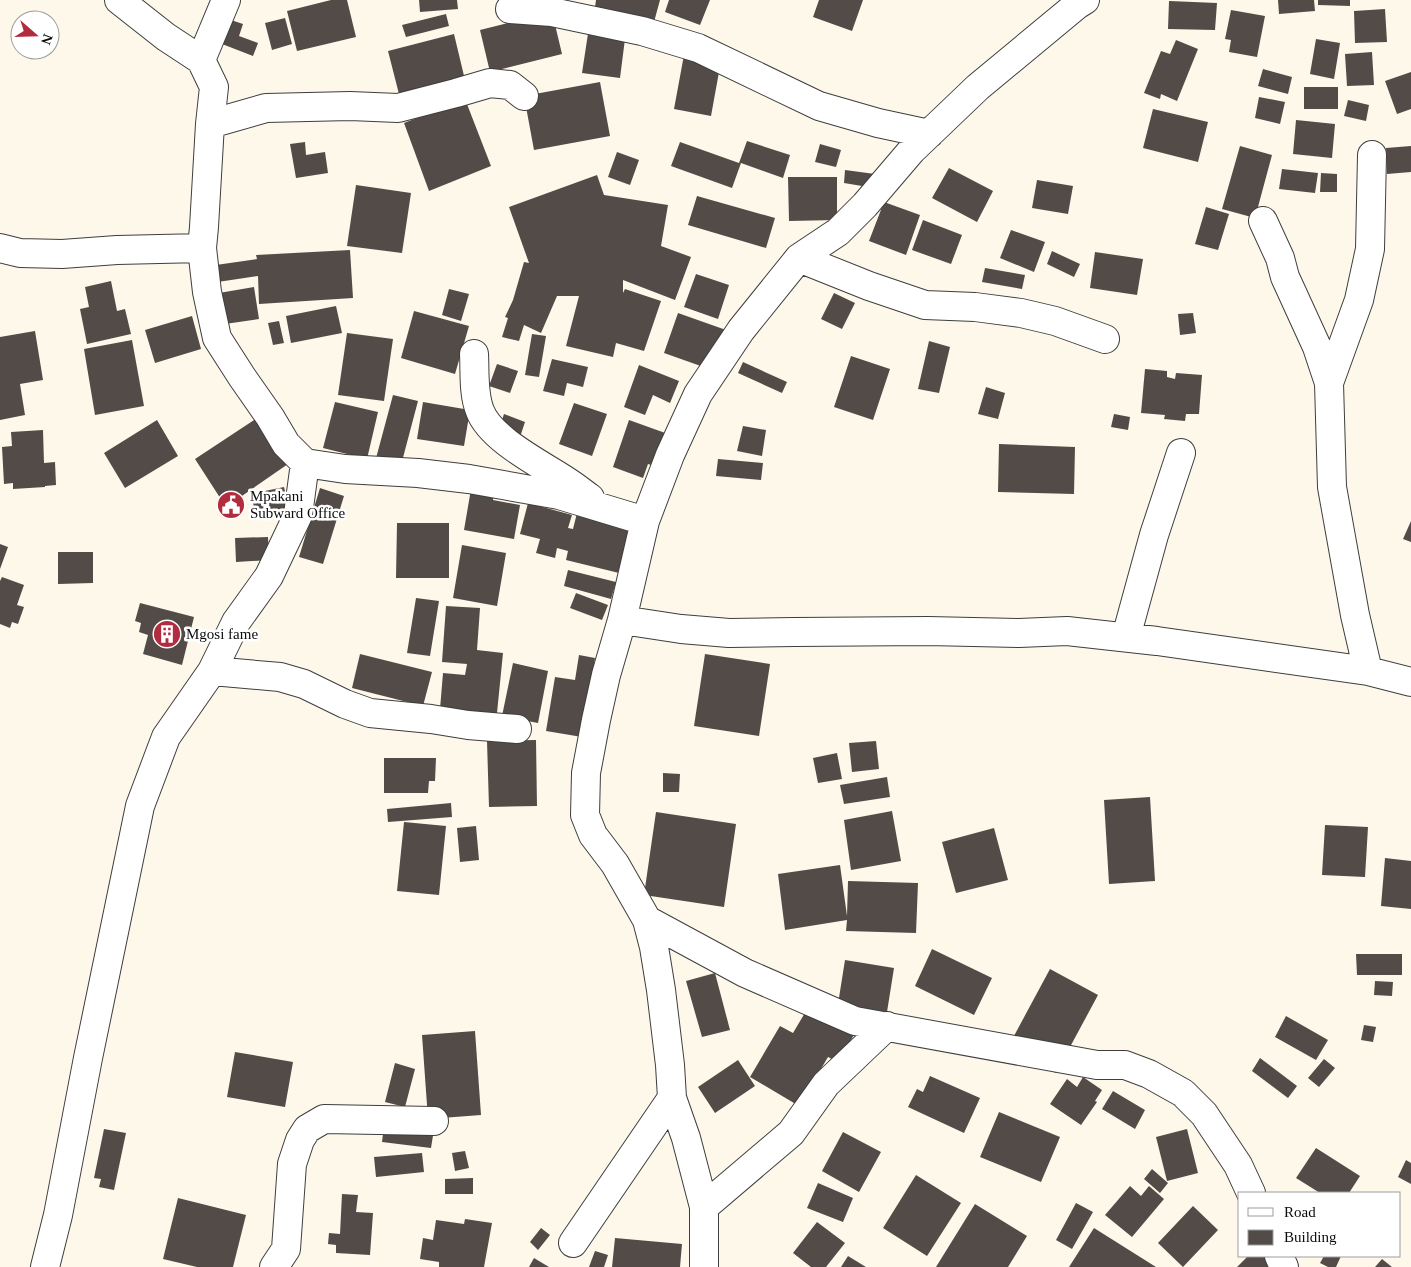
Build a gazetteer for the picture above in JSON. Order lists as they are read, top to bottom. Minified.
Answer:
{"places":{"public building":["Mpakani Subward Office"],"building":["Mgosi fame"]},"legend":["Road","Building"],"north":"right"}
